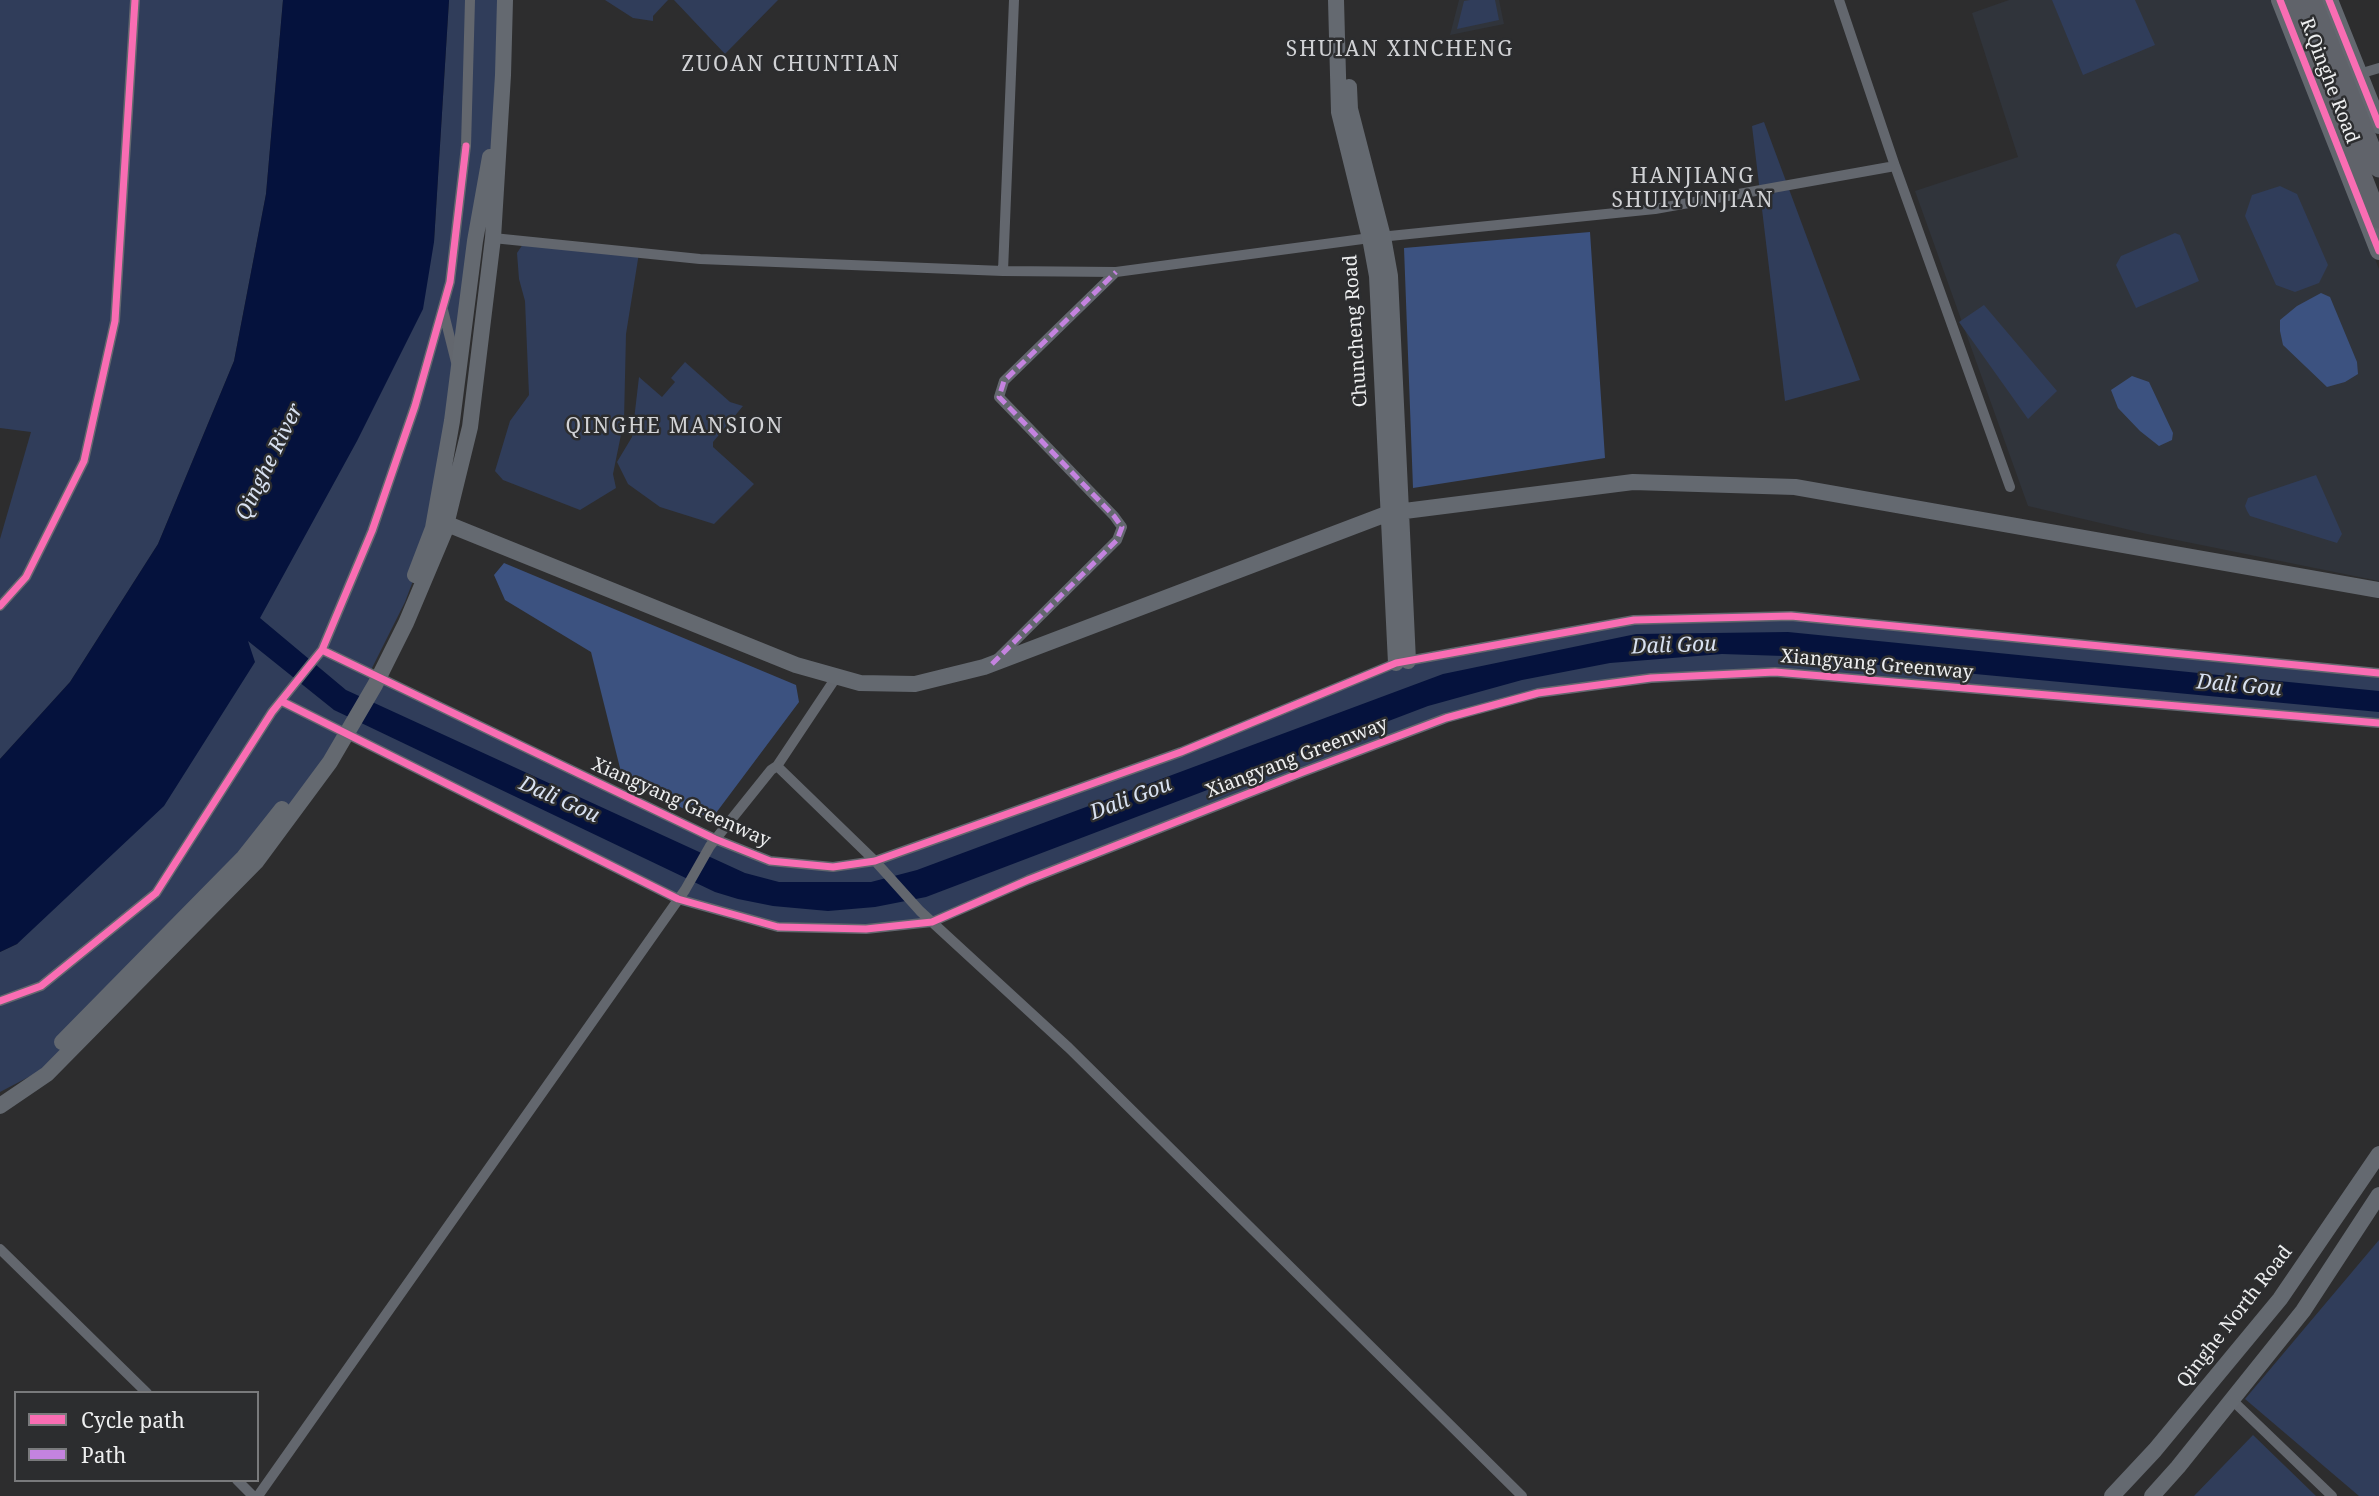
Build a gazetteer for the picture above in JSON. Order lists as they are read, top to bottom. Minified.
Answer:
{"streets":{"main road":["R.Qinghe Road"],"street":["Chuncheng Road","Xiangyang Greenway","Qinghe North Road"]},"crossings":[["Chuncheng Road","Xiangyang Greenway"]],"districts":["SHUIAN XINCHENG","ZUOAN CHUNTIAN","HANJIANG SHUIYUNJIAN","QINGHE MANSION"],"water":["Qinghe River","Dali Gou"],"legend":["Cycle path","Path"]}
